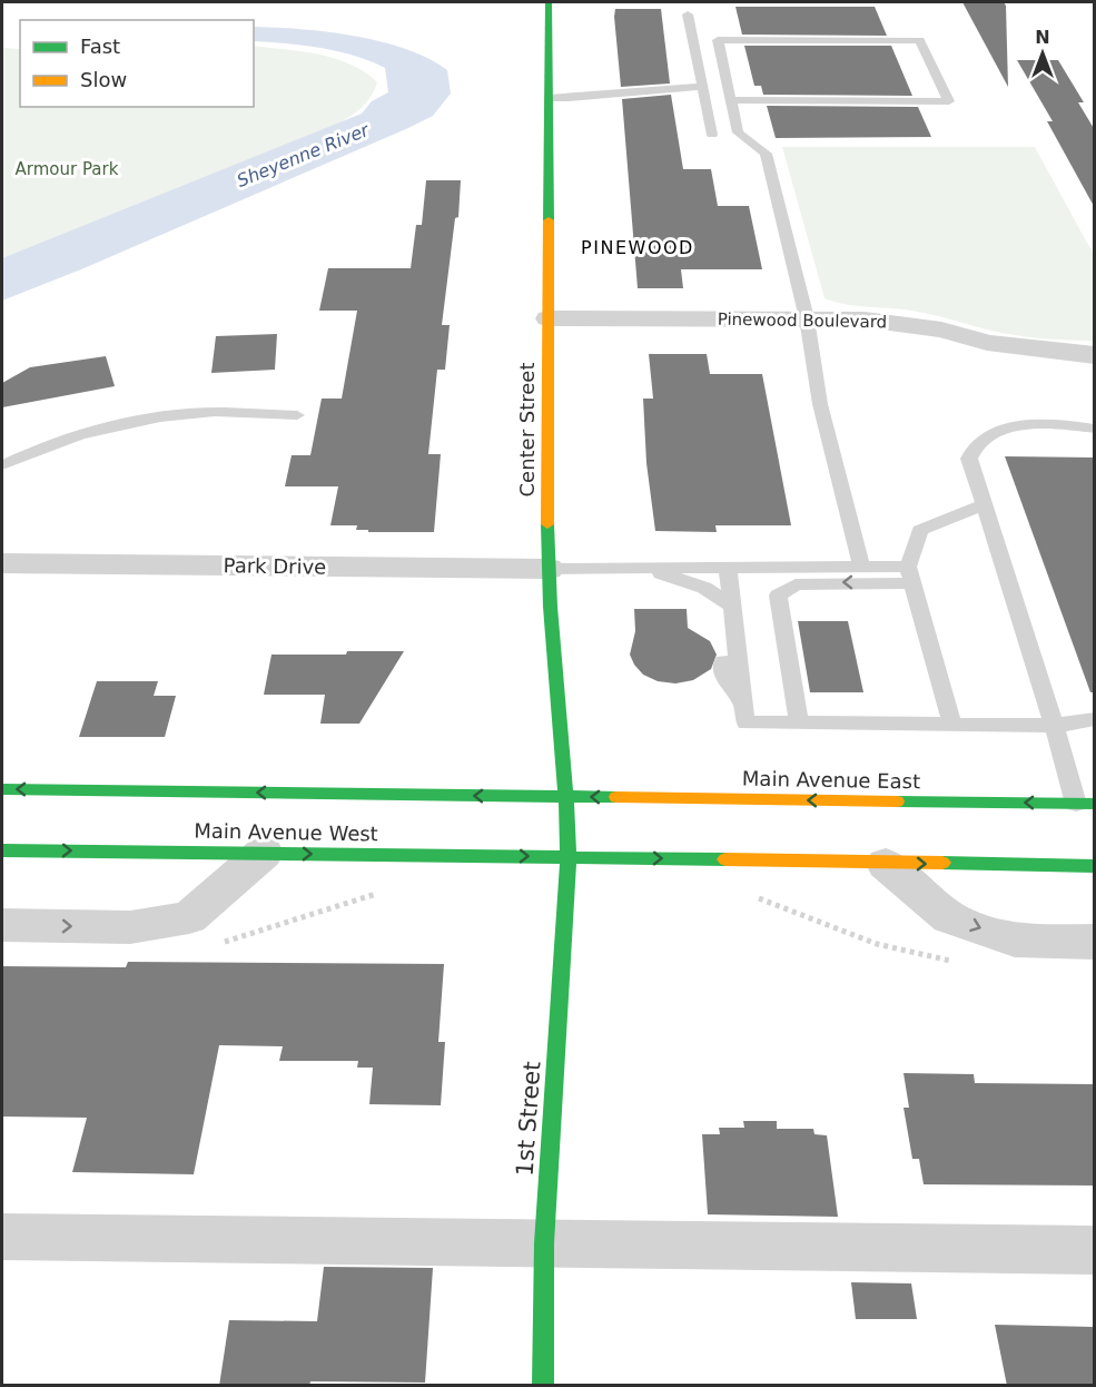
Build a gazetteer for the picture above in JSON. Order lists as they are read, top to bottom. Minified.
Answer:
{"streets":{"main road":["Center Street","Main Avenue East","Main Avenue West","1st Street"],"street":["Pinewood Boulevard","Park Drive"]},"crossings":[["Pinewood Boulevard","Center Street"],["Center Street","Park Drive"],["Center Street","Main Avenue East"],["Center Street","Main Avenue West"],["Center Street","1st Street"],["Main Avenue East","Main Avenue West"],["Main Avenue West","1st Street"]],"districts":["PINEWOOD"],"water":["Sheyenne River"],"parks":["Armour Park"],"legend":["Fast","Slow"],"north":"top"}
